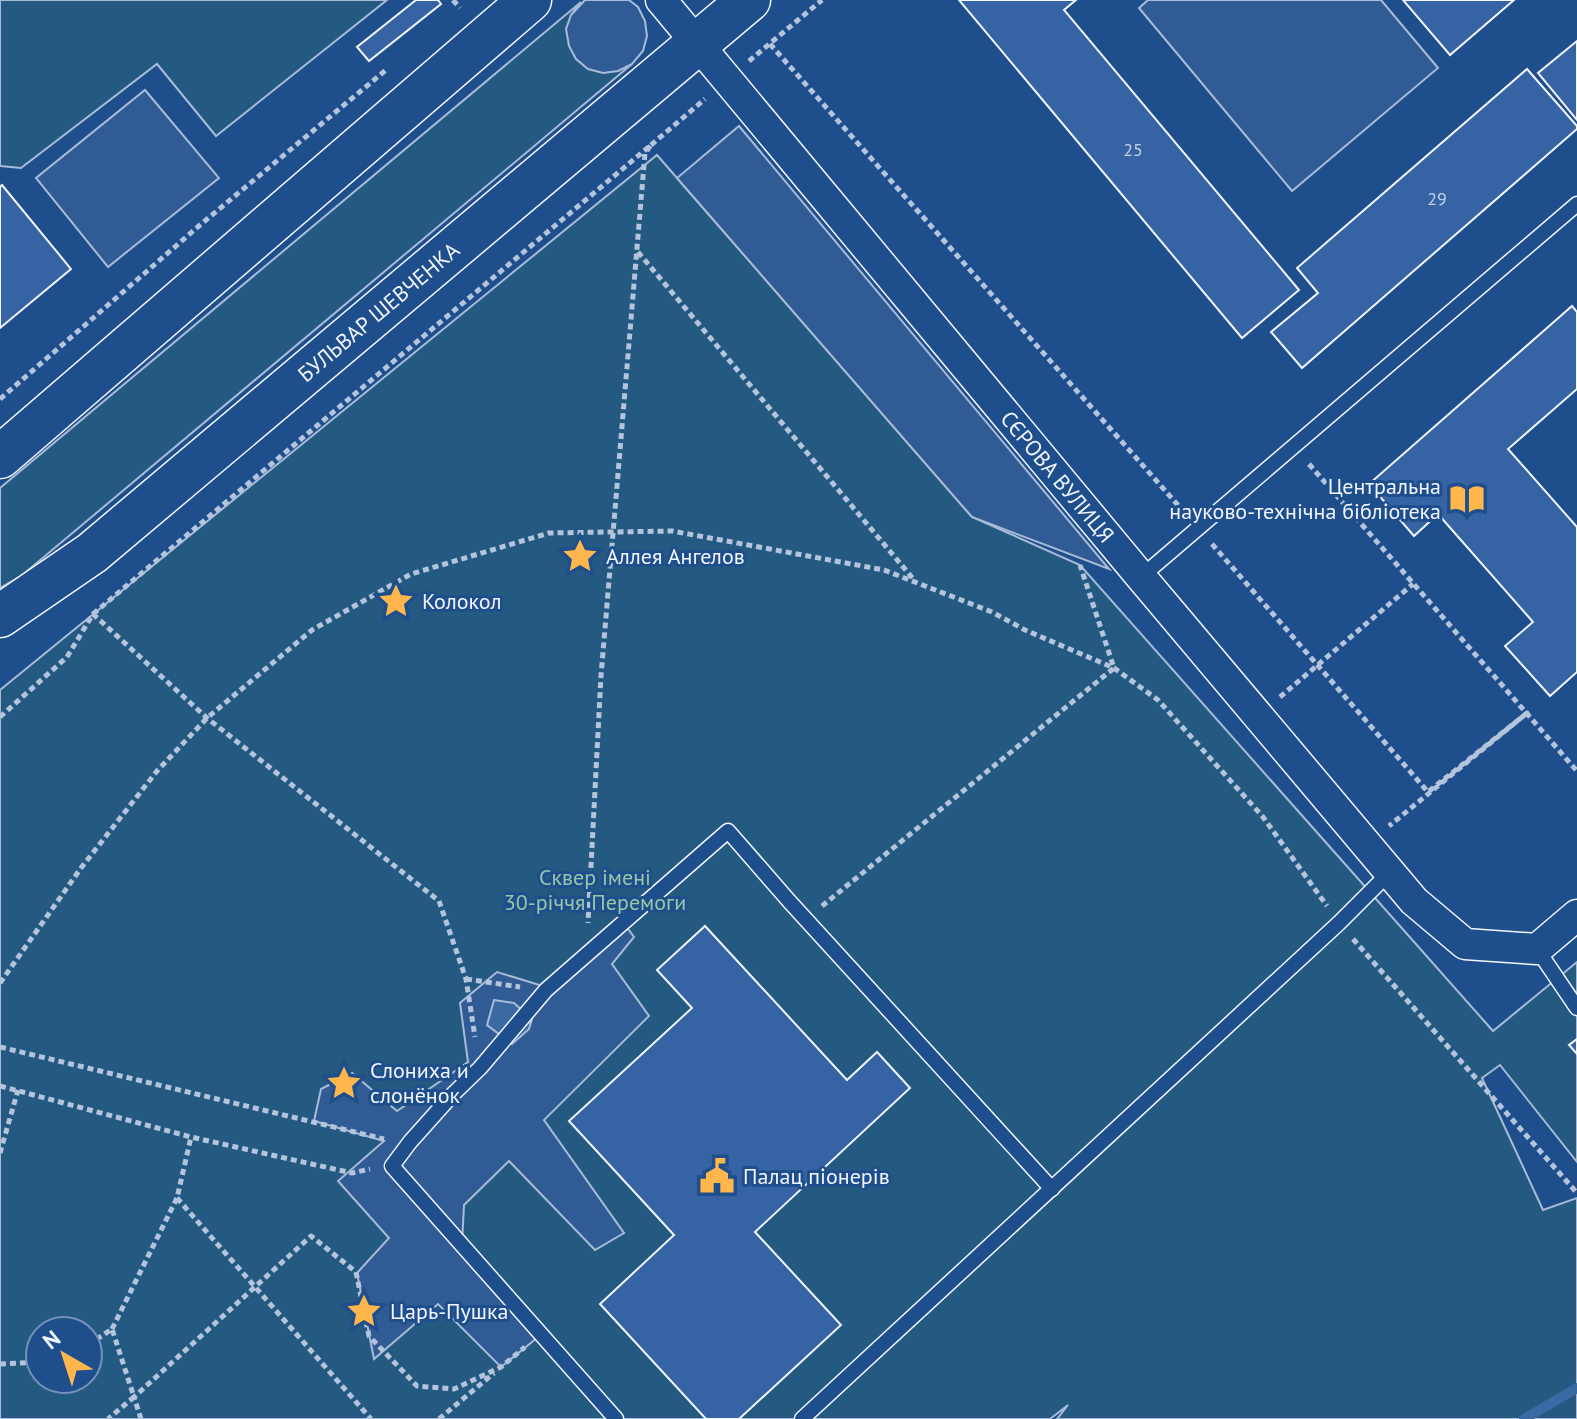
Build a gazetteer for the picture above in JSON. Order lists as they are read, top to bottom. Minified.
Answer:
{"streets":{"main road":["БУЛЬВАР ШЕВЧЕНКА"],"street":["СЄРОВА ВУЛИЦЯ"]},"crossings":[["БУЛЬВАР ШЕВЧЕНКА","СЄРОВА ВУЛИЦЯ"]],"parks":["Сквер імені 30-річчя Перемоги"],"places":{"library":["Центральна науково-технічна бібліотека"],"place":["Аллея Ангелов","Колокол","Слониха и слонёнок","Царь-Пушка"],"public building":["Палац піонерів"]},"house_numbers":["25","29"],"north":"top left"}
